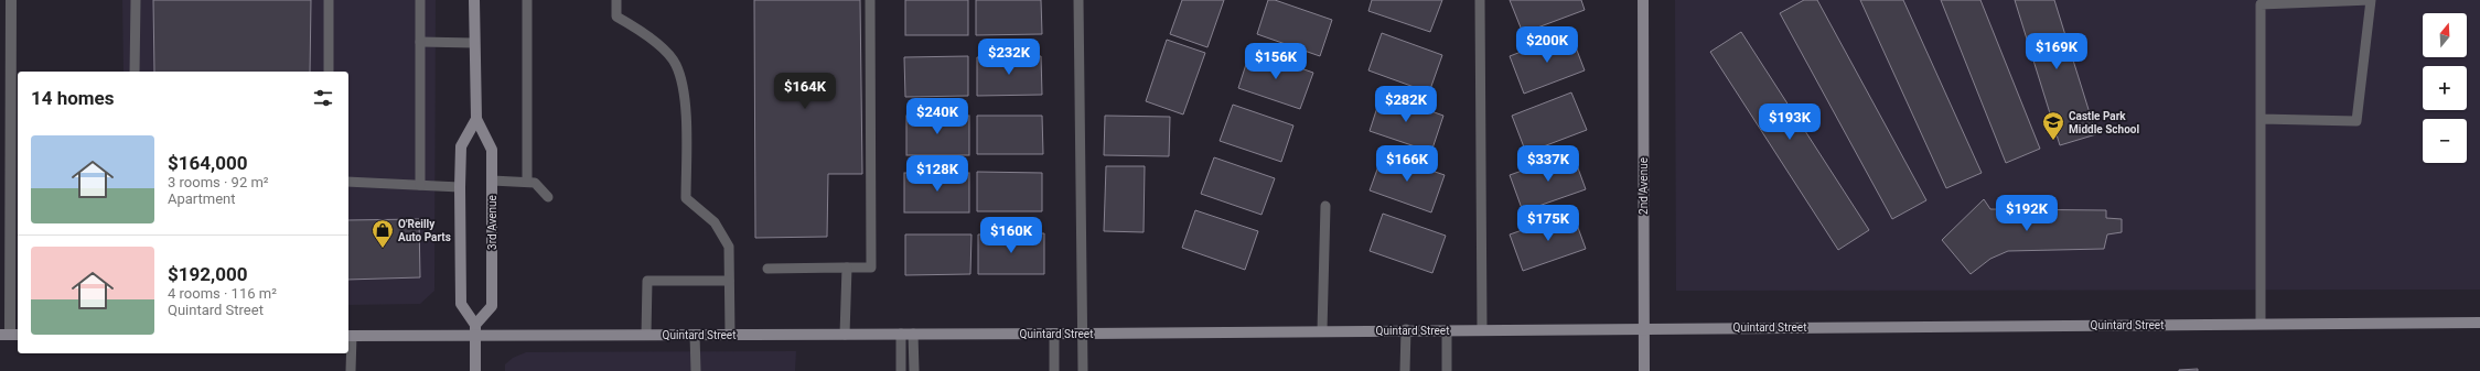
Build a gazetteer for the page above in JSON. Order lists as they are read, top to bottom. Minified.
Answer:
{"streets":{"street":["2nd Avenue","3rd Avenue","Quintard Street"]},"crossings":[["2nd Avenue","Quintard Street"]],"places":{"school or university":["Castle Park Middle School"],"shop":["O'Reilly Auto Parts"]},"north":"top","page":{"map_buttons":["+","−"],"price":["$200K","$169K","$232K","$156K","$164K","$282K","$240K","$193K","$166K","$337K","$128K","$192K","$175K","$160K"],"heading":"14 homes","list":[{"name":"$164,000","note":"3 rooms · 92 m² · Apartment"},{"name":"$192,000","note":"4 rooms · 116 m² · Quintard Street"}]}}
